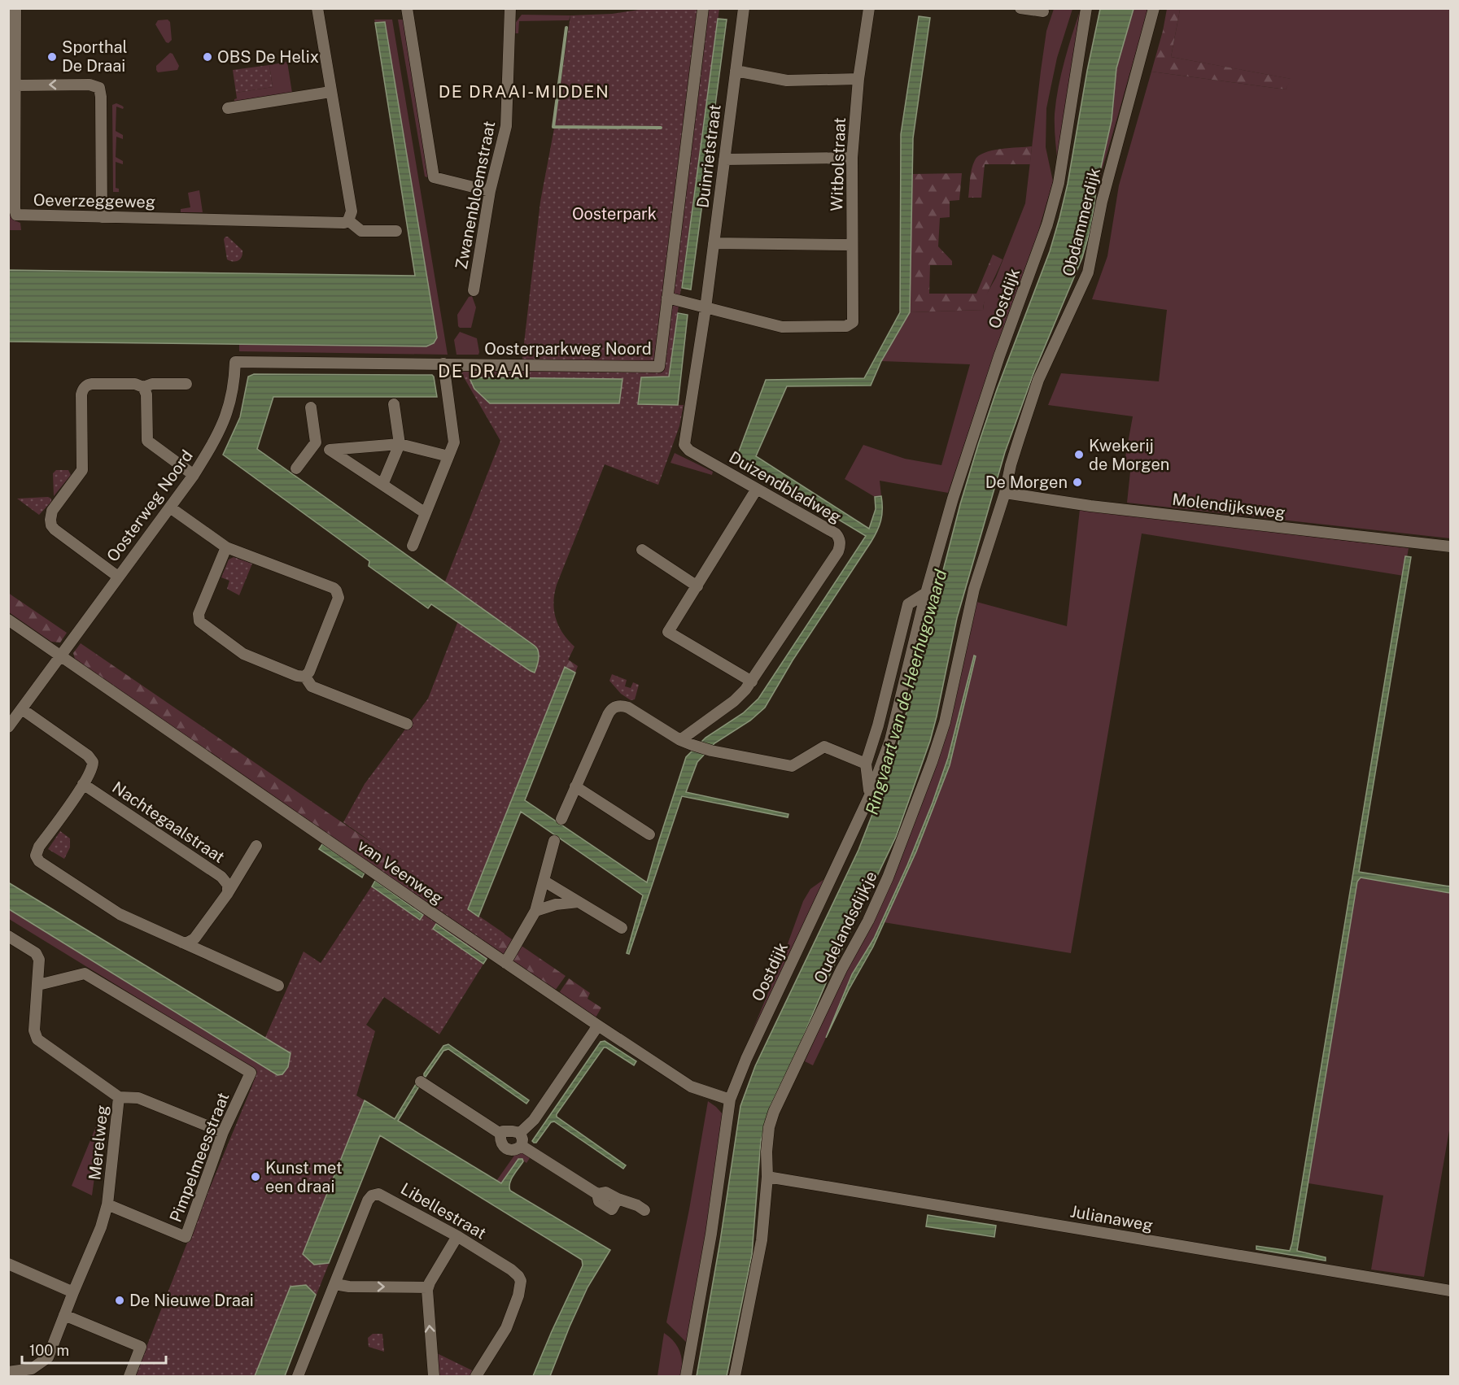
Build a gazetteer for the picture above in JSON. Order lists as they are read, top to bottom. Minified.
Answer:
{"streets":{"street":["Duinrietstraat","Witbolstraat","Zwanenbloemstraat","Oeverzeggeweg","Obdammerdijk","Oostdijk","Oosterparkweg Noord","Duizendbladweg","Oosterweg Noord","Molendijksweg","Nachtegaalstraat","van Veenweg","Oudelandsdijkje","Merelweg","Pimpelmeesstraat","Libellestraat","Julianaweg"]},"crossings":[["Duinrietstraat","Witbolstraat"],["Duinrietstraat","Duizendbladweg"],["Witbolstraat","Duizendbladweg"],["Obdammerdijk","Molendijksweg"],["Obdammerdijk","Oudelandsdijkje"],["Oostdijk","van Veenweg"],["Oosterparkweg Noord","Oosterweg Noord"],["Oosterweg Noord","van Veenweg"],["Molendijksweg","Oudelandsdijkje"],["Oudelandsdijkje","Julianaweg"],["Merelweg","Pimpelmeesstraat"]],"districts":["DE DRAAI-MIDDEN","DE DRAAI"],"water":["Ringvaart van de Heerhugowaard"],"parks":["Oosterpark"],"places":["Sporthal De Draai","OBS De Helix","Kwekerij de Morgen","De Morgen","Kunst met een draai","De Nieuwe Draai"],"scale_bar":"100 m"}
